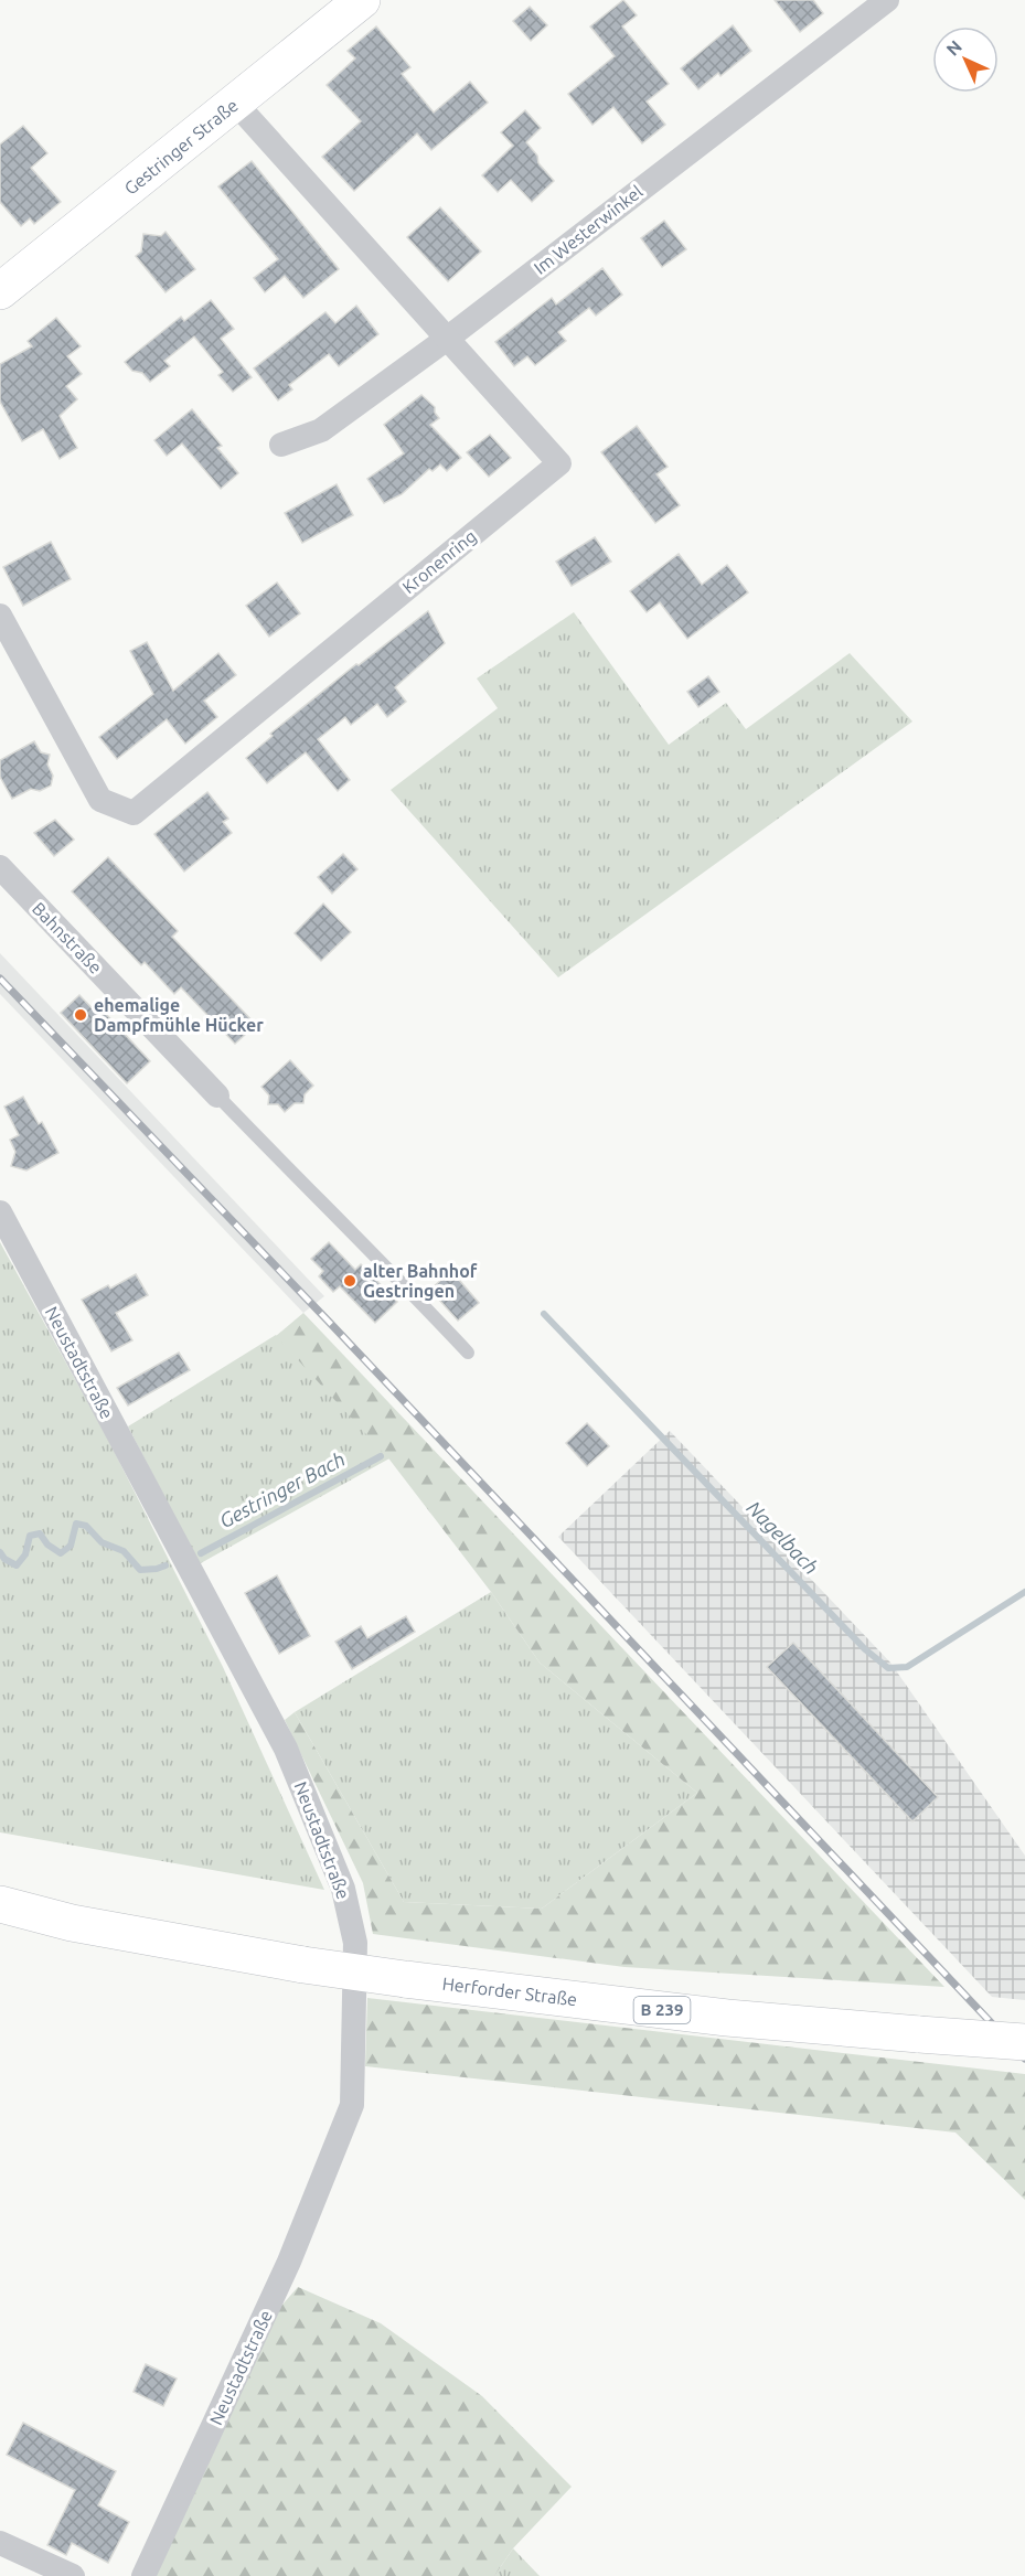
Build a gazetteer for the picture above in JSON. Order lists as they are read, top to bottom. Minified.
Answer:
{"streets":{"main road":["Gestringer Straße","Herforder Straße","B 239"],"street":["Im Westerwinkel","Kronenring","Bahnstraße","Neustadtstraße"]},"crossings":[["Gestringer Straße","Kronenring"],["Im Westerwinkel","Kronenring"]],"water":["Gestringer Bach","Nagelbach"],"places":["ehemalige Dampfmühle Hücker","alter Bahnhof Gestringen"],"north":"top left"}
